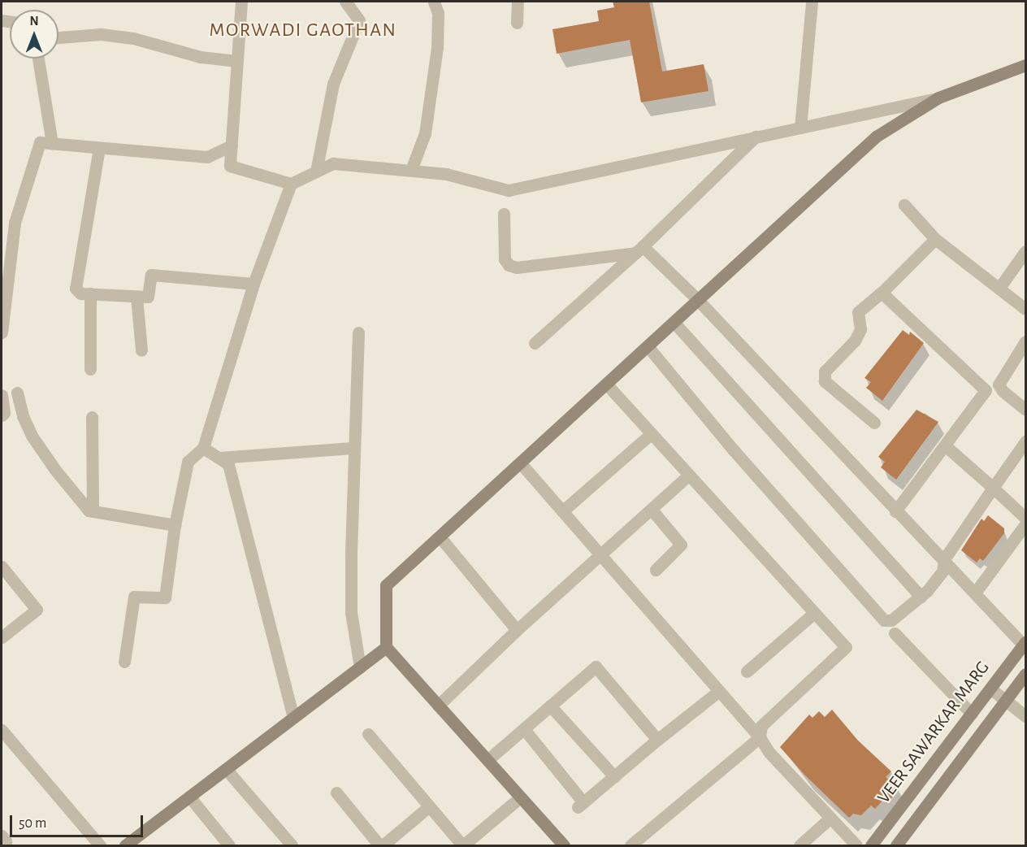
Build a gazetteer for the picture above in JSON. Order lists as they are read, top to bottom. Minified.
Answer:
{"streets":{"street":["VEER SAWARKAR MARG"]},"districts":["MORWADI GAOTHAN"],"scale_bar":"50 m","north":"top"}
